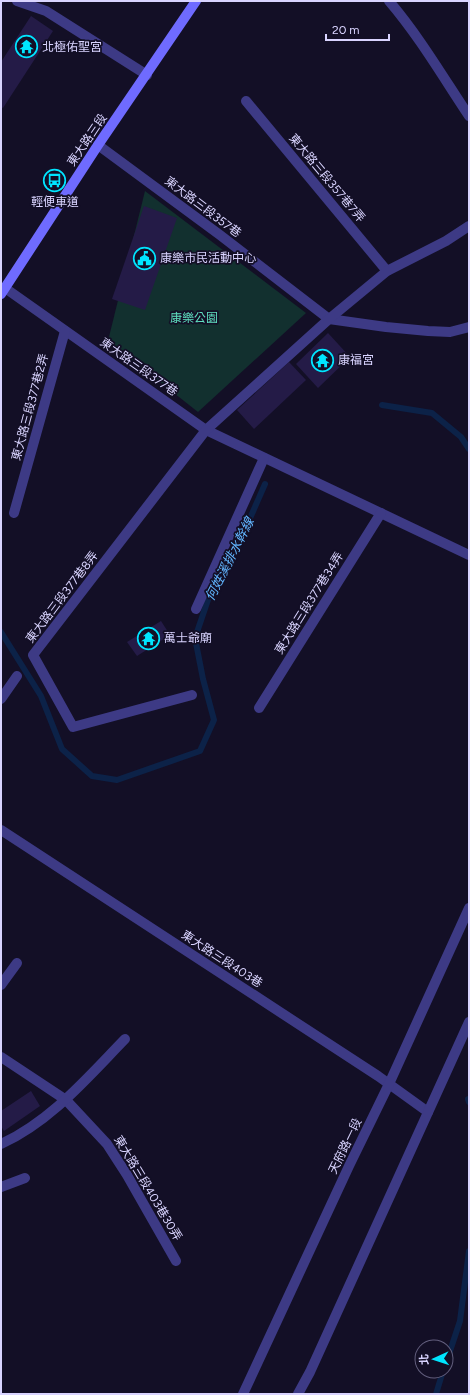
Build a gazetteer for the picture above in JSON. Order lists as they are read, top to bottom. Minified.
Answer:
{"streets":{"main road":["東大路三段"],"street":["東大路三段357巷7弄","東大路三段357巷","東大路三段377巷","東大路三段377巷2弄","東大路三段377巷8弄","東大路三段377巷34弄","東大路三段403巷","天府路一段","東大路三段403巷30弄"]},"crossings":[["東大路三段","東大路三段357巷"],["東大路三段","東大路三段377巷"],["東大路三段377巷","東大路三段377巷2弄"],["東大路三段377巷","東大路三段377巷8弄"],["東大路三段377巷","東大路三段377巷34弄"],["東大路三段403巷","天府路一段"]],"water":["何姓溪排水幹線"],"parks":["康樂公園"],"places":{"temple":["北極佑聖宮","康福宮","萬士爺廟"],"bus stop":["輕便車道"],"public building":["康樂市民活動中心"]},"scale_bar":"20 m","north":"left"}
